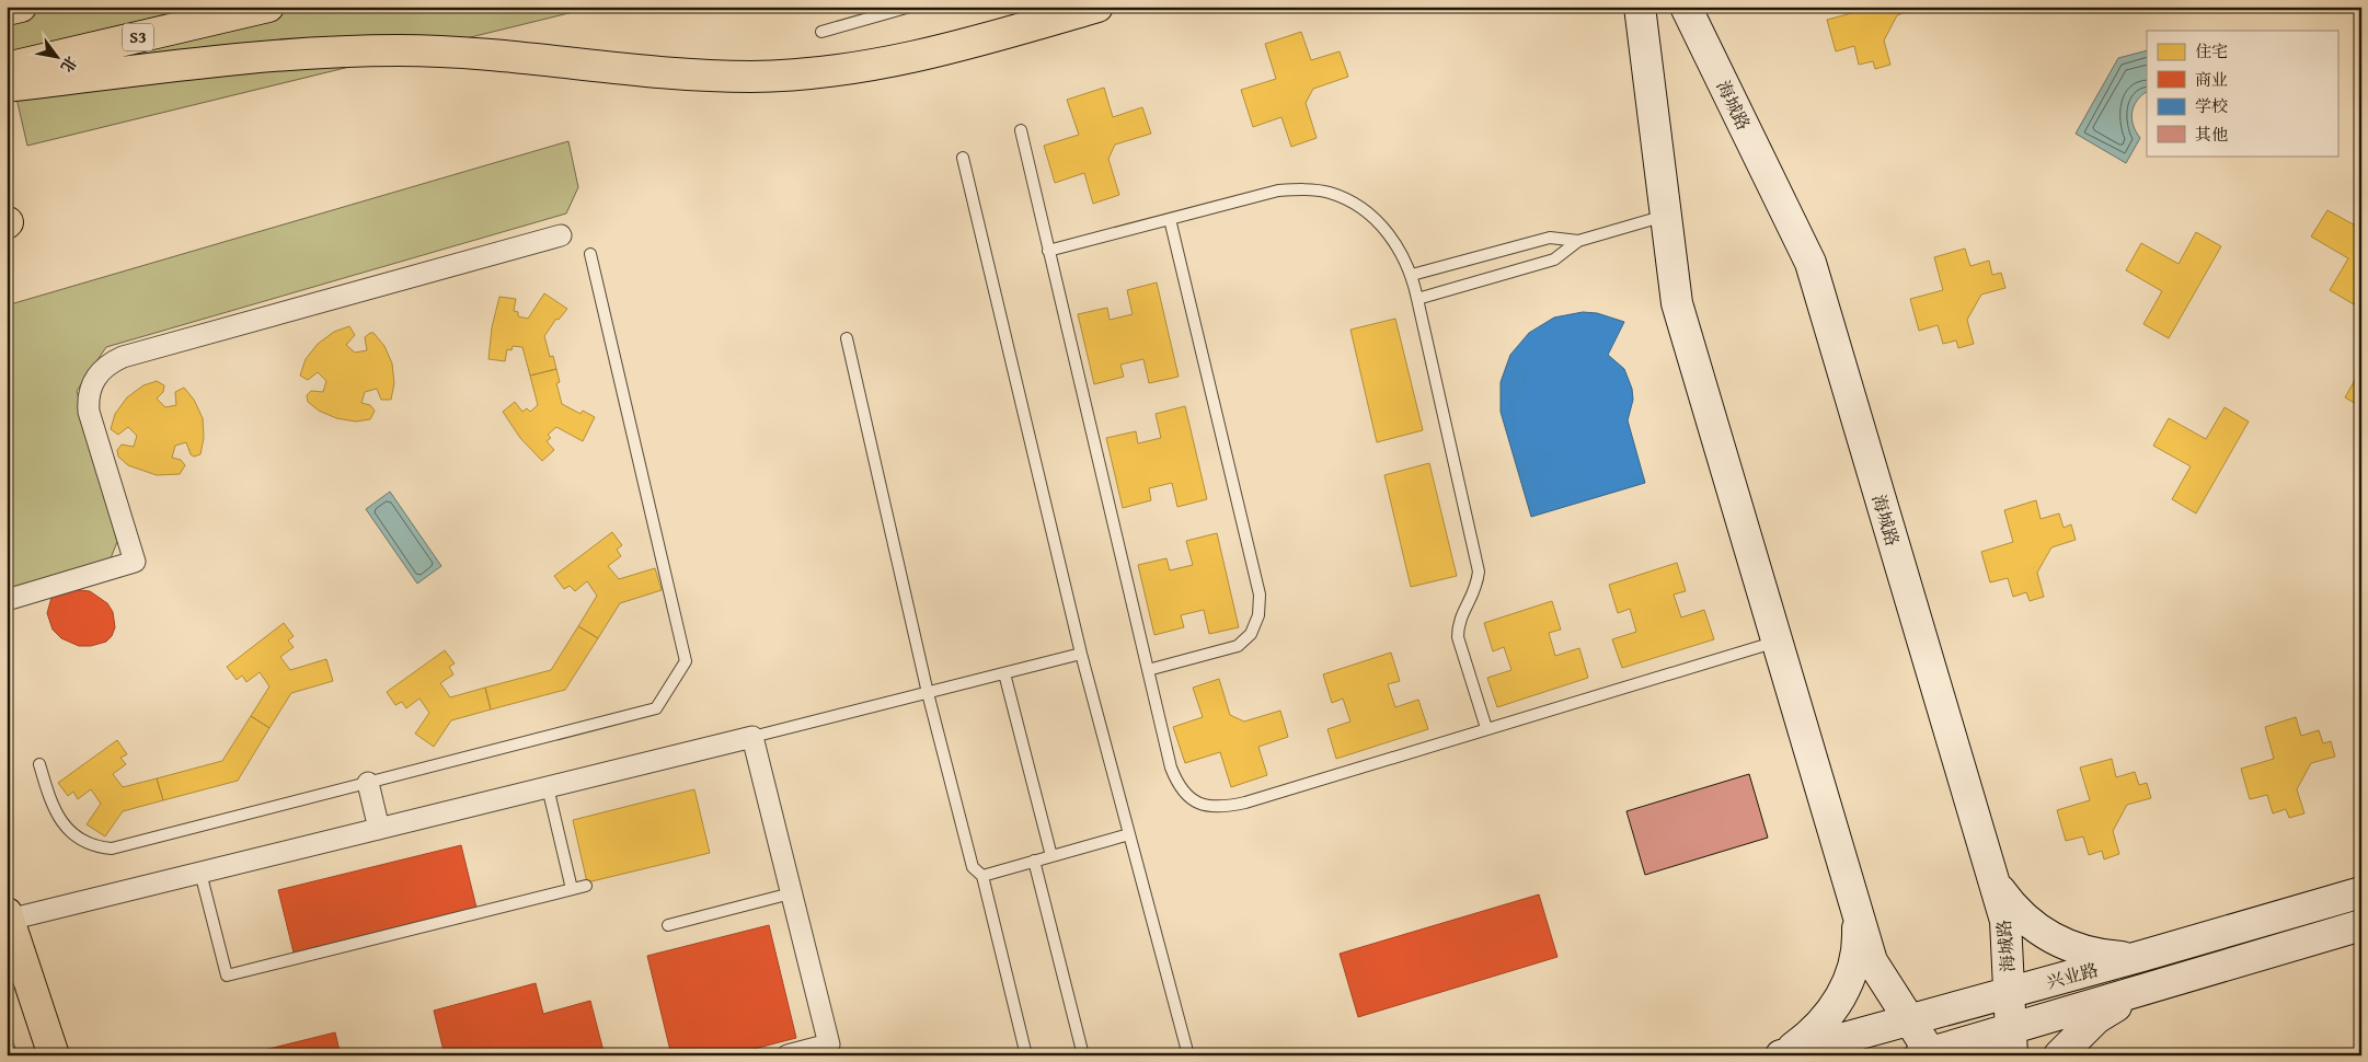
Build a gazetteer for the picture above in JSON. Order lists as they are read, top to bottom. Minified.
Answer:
{"streets":{"main road":["S3","海城路","兴业路"]},"crossings":[["海城路","兴业路"]],"legend":["住宅","商业","学校","其他"],"north":"bottom right"}
